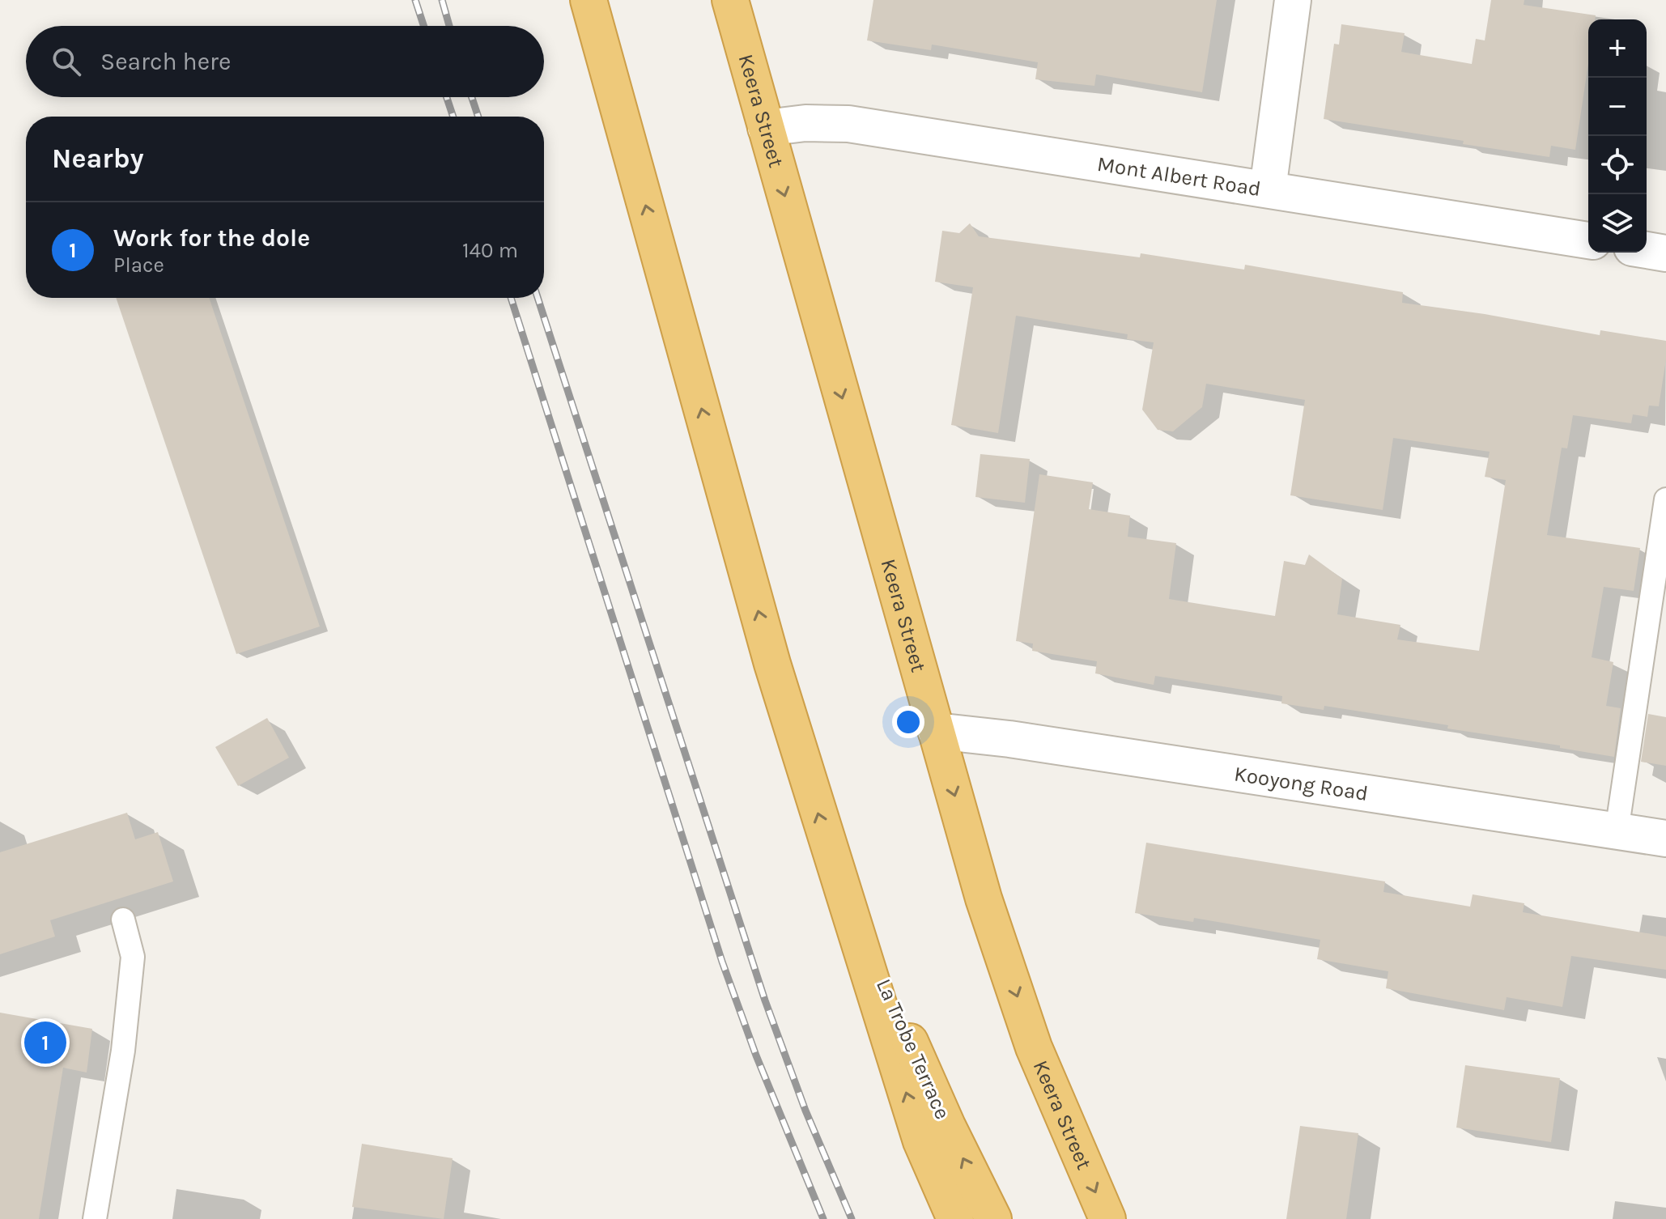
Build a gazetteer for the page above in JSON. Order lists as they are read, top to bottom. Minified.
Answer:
{"streets":{"highway":["Keera Street","La Trobe Terrace"],"street":["Mont Albert Road","Kooyong Road"]},"crossings":[["Keera Street","Mont Albert Road"],["Keera Street","Kooyong Road"]],"page":{"map_buttons":["+","−"],"search":"Search here","heading":"Nearby","list":[{"mark":"1","name":"Work for the dole","note":"Place","value":"140 m"}],"pins":"1"}}
